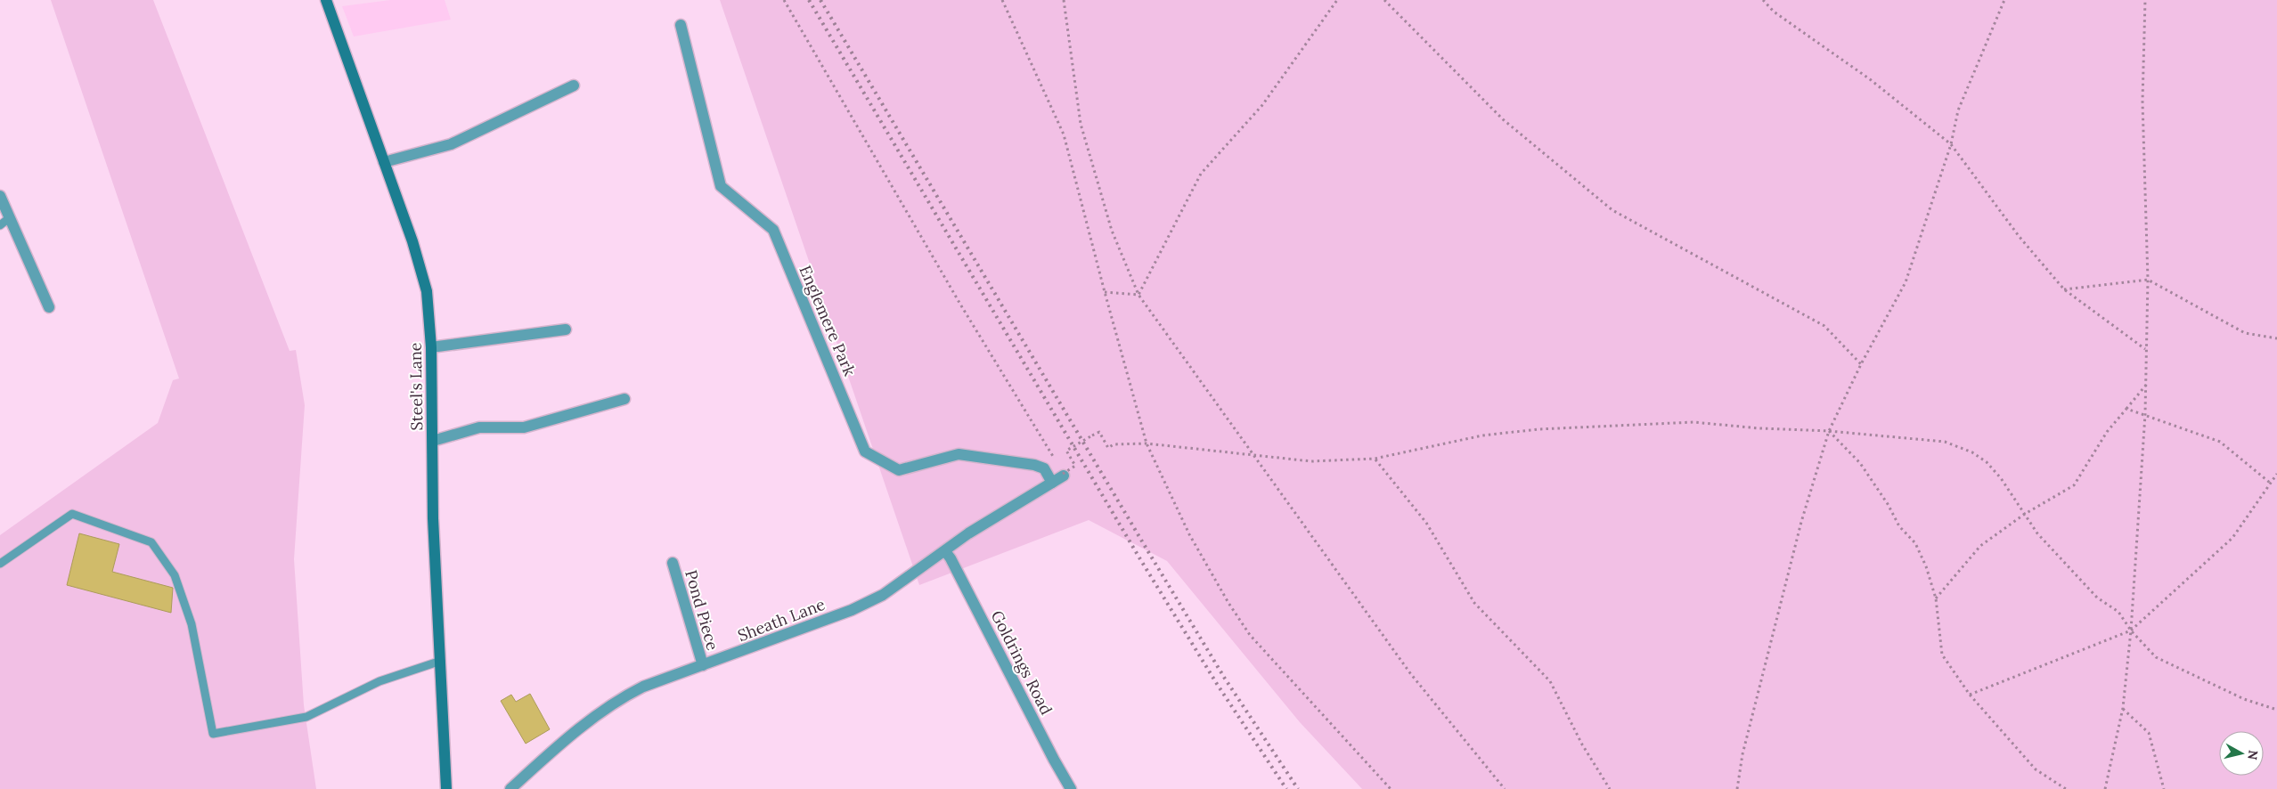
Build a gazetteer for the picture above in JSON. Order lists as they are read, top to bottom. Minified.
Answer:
{"streets":{"street":["Englemere Park","Steel's Lane","Pond Piece","Sheath Lane","Goldrings Road"]},"crossings":[["Englemere Park","Sheath Lane"],["Pond Piece","Sheath Lane"],["Sheath Lane","Goldrings Road"]],"north":"right"}
